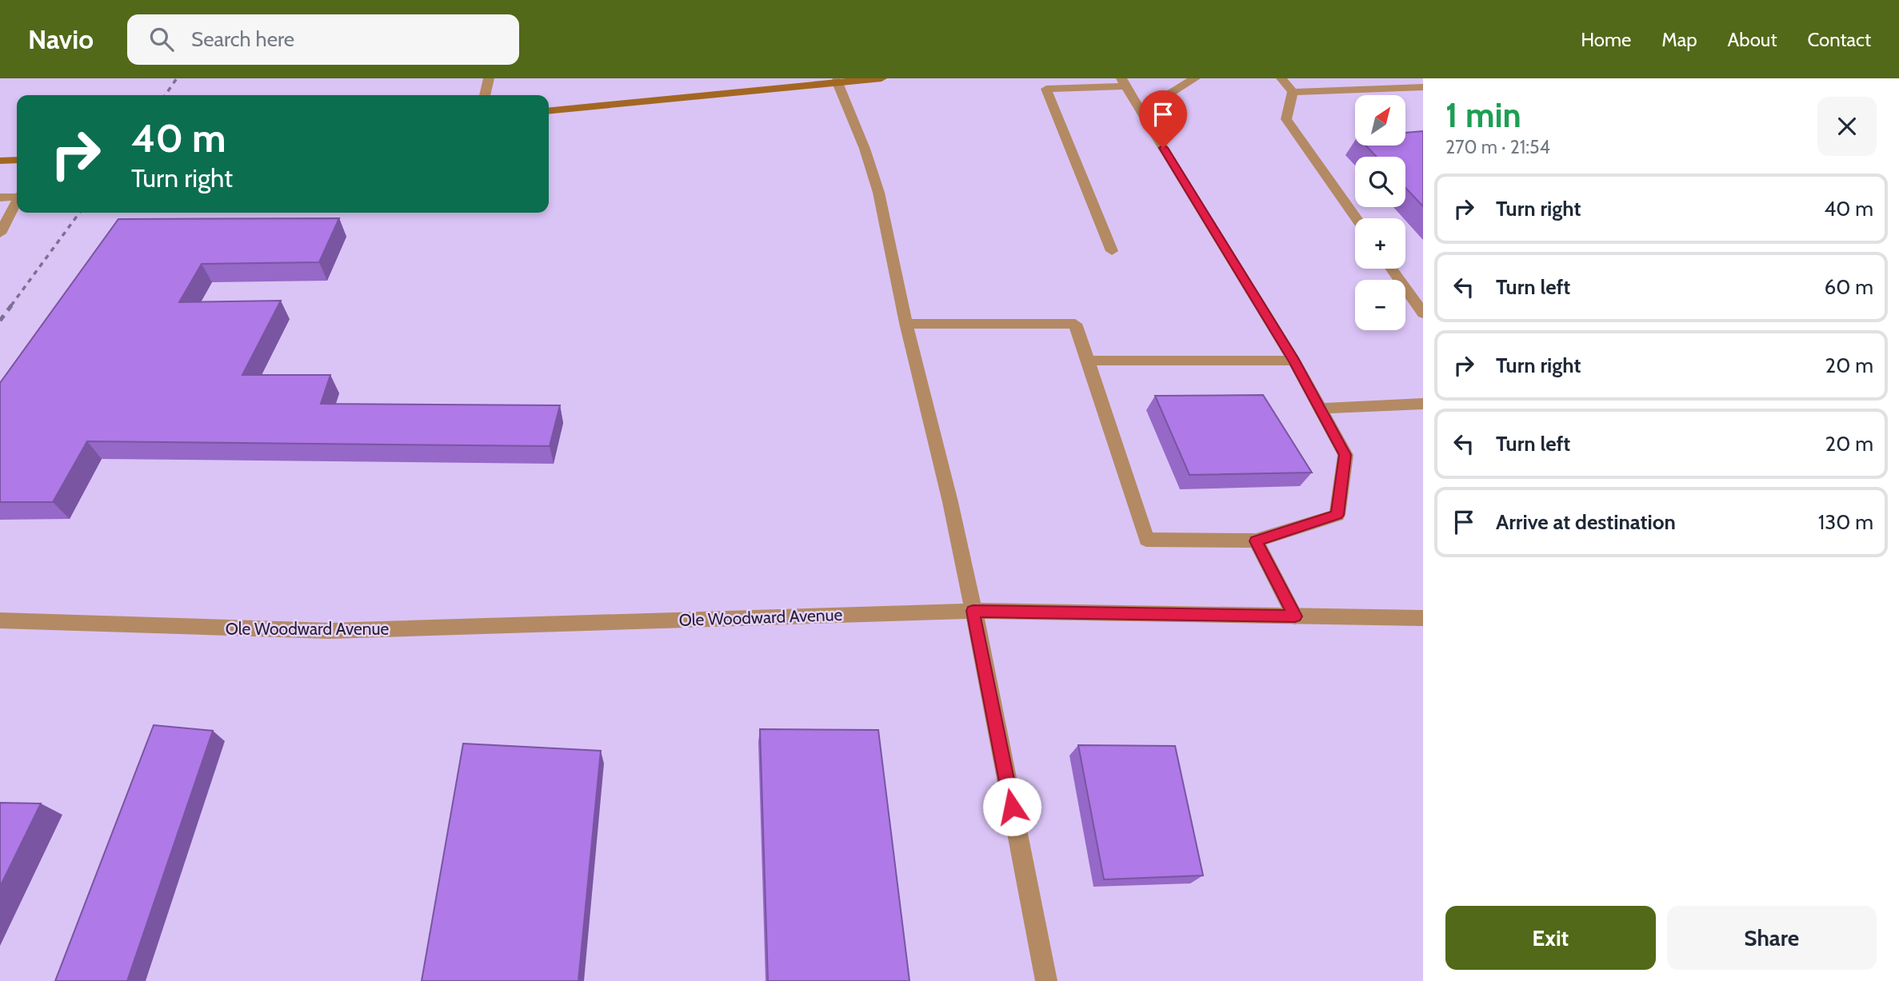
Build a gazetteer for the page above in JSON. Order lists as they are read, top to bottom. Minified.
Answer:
{"streets":{"street":["Ole Woodward Avenue"]},"north":"top right","page":{"header":"Navio","search":"Search here","nav":["Home","Map","About","Contact"],"heading":["1 min","270 m · 21:54"],"map_buttons":["+","−"],"turn":["40 m","Turn right"],"list":[{"name":"Turn right","value":"40 m"},{"name":"Turn left","value":"60 m"},{"name":"Turn right","value":"20 m"},{"name":"Turn left","value":"20 m"},{"name":"Arrive at destination","value":"130 m"}],"buttons":["Exit","Share"]}}
